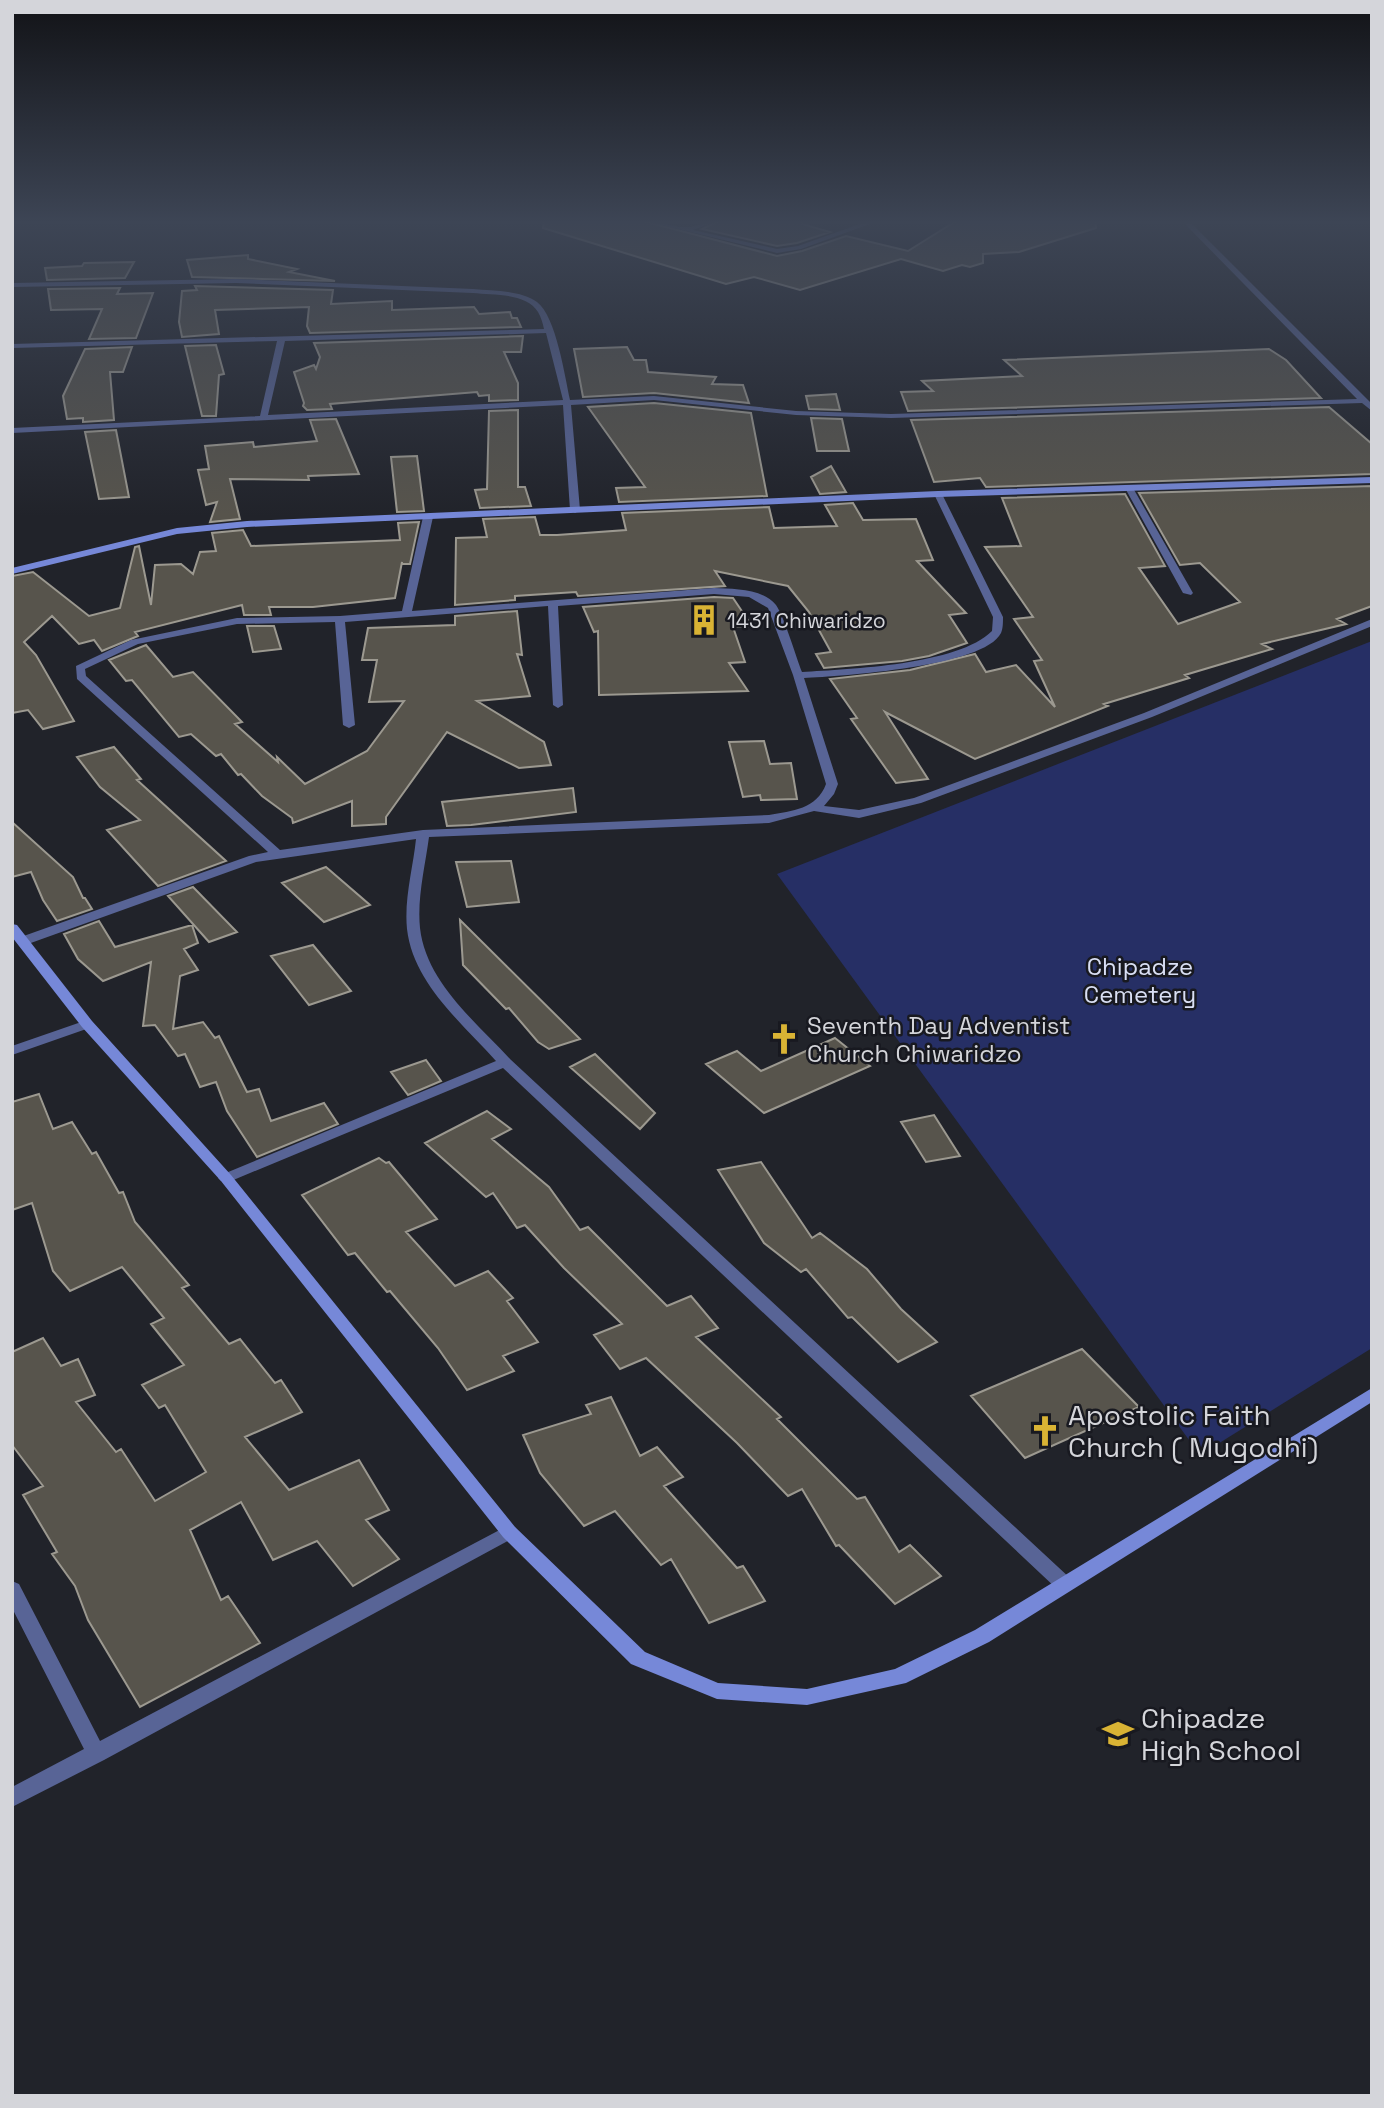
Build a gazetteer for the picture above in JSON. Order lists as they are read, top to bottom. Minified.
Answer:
{"parks":["Chipadze Cemetery"],"places":{"building":["1431 Chiwaridzo"],"church":["Seventh Day Adventist Church Chiwaridzo","Apostolic Faith Church ( Mugodhi)"],"school or university":["Chipadze High School"]}}
